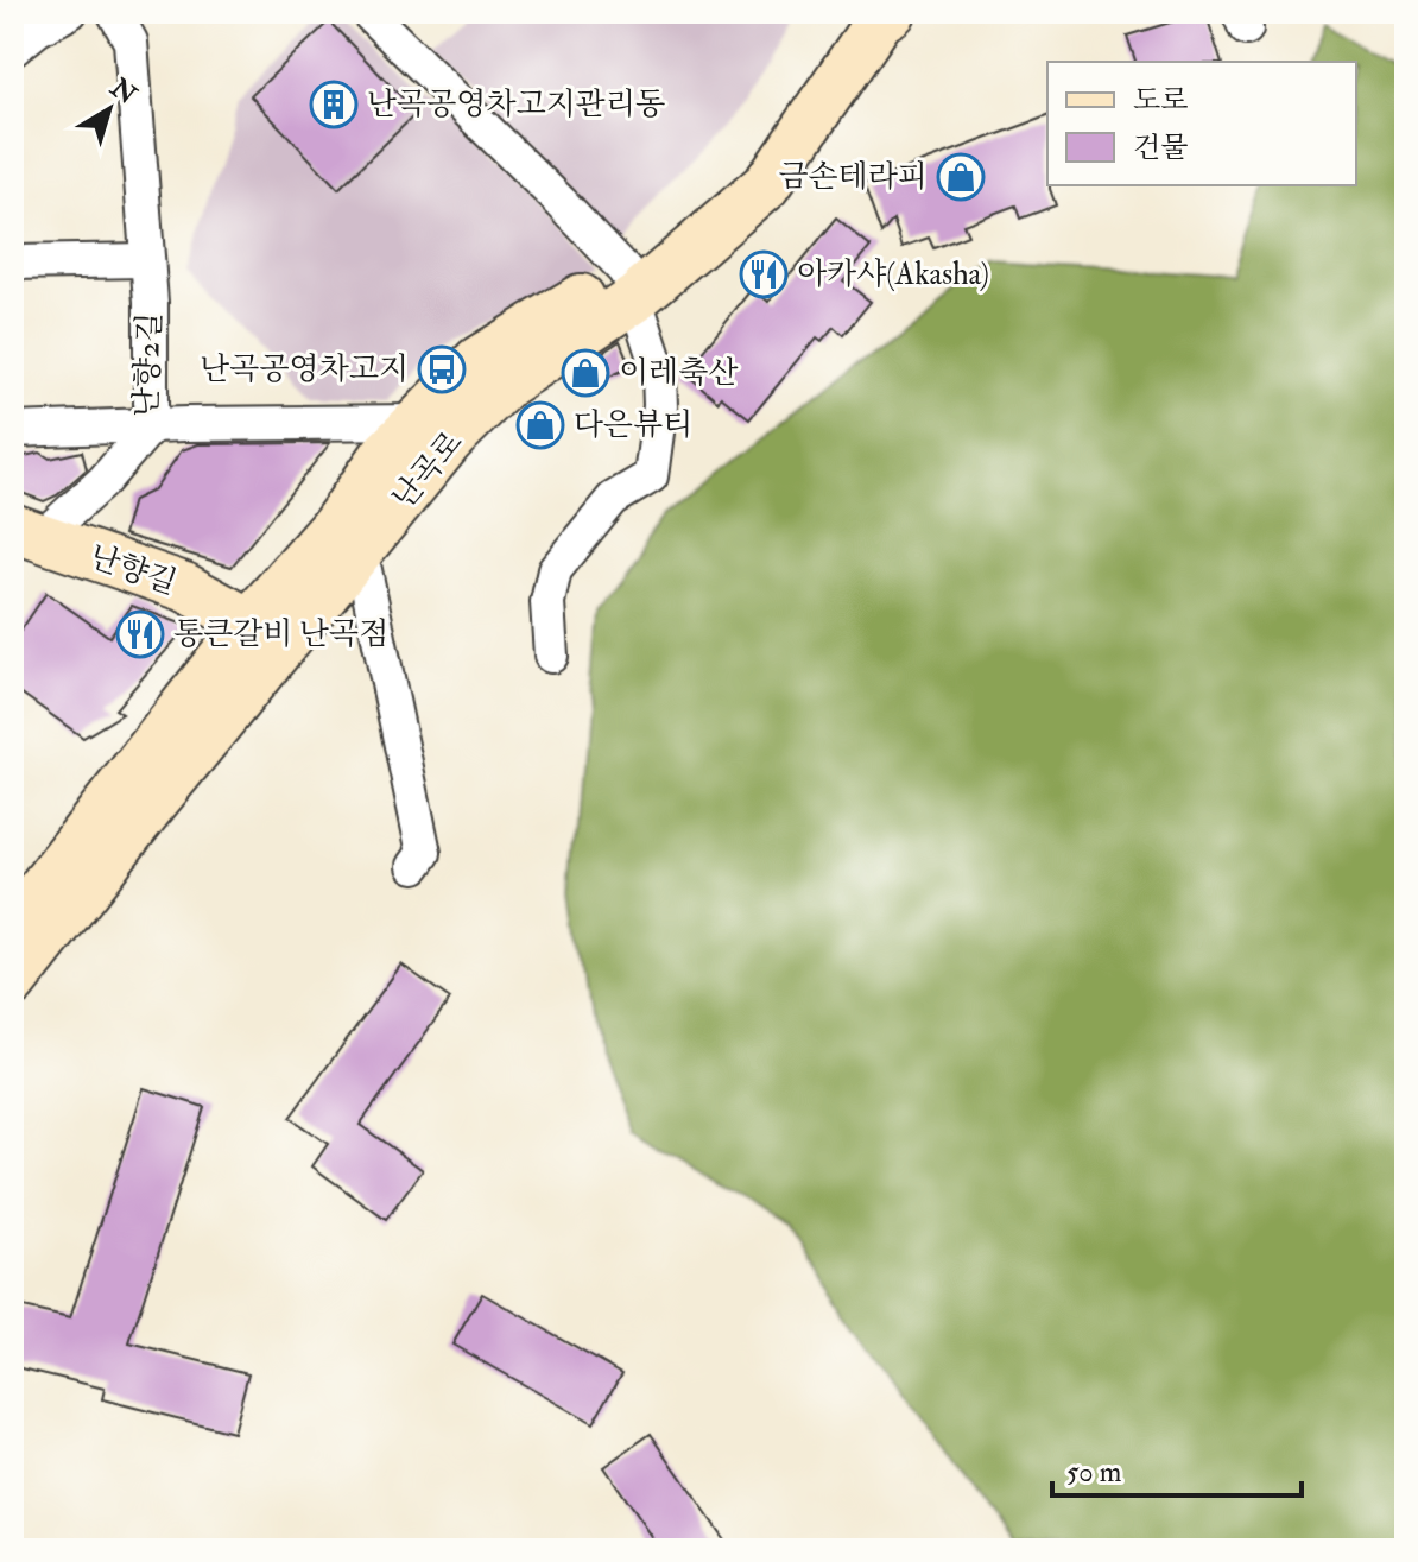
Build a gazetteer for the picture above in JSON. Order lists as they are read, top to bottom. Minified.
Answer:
{"streets":{"main road":["난곡로","난향길"],"street":["난향2길"]},"crossings":[["난향2길","난향길"],["난곡로","난향길"]],"places":{"building":["난곡공영차고지관리동"],"shop":["금손테라피","이레축산","다은뷰티"],"restaurant":["아카샤(Akasha)","통큰갈비 난곡점"],"bus stop":["난곡공영차고지"]},"legend":["도로","건물"],"scale_bar":"50 m","north":"top right"}
